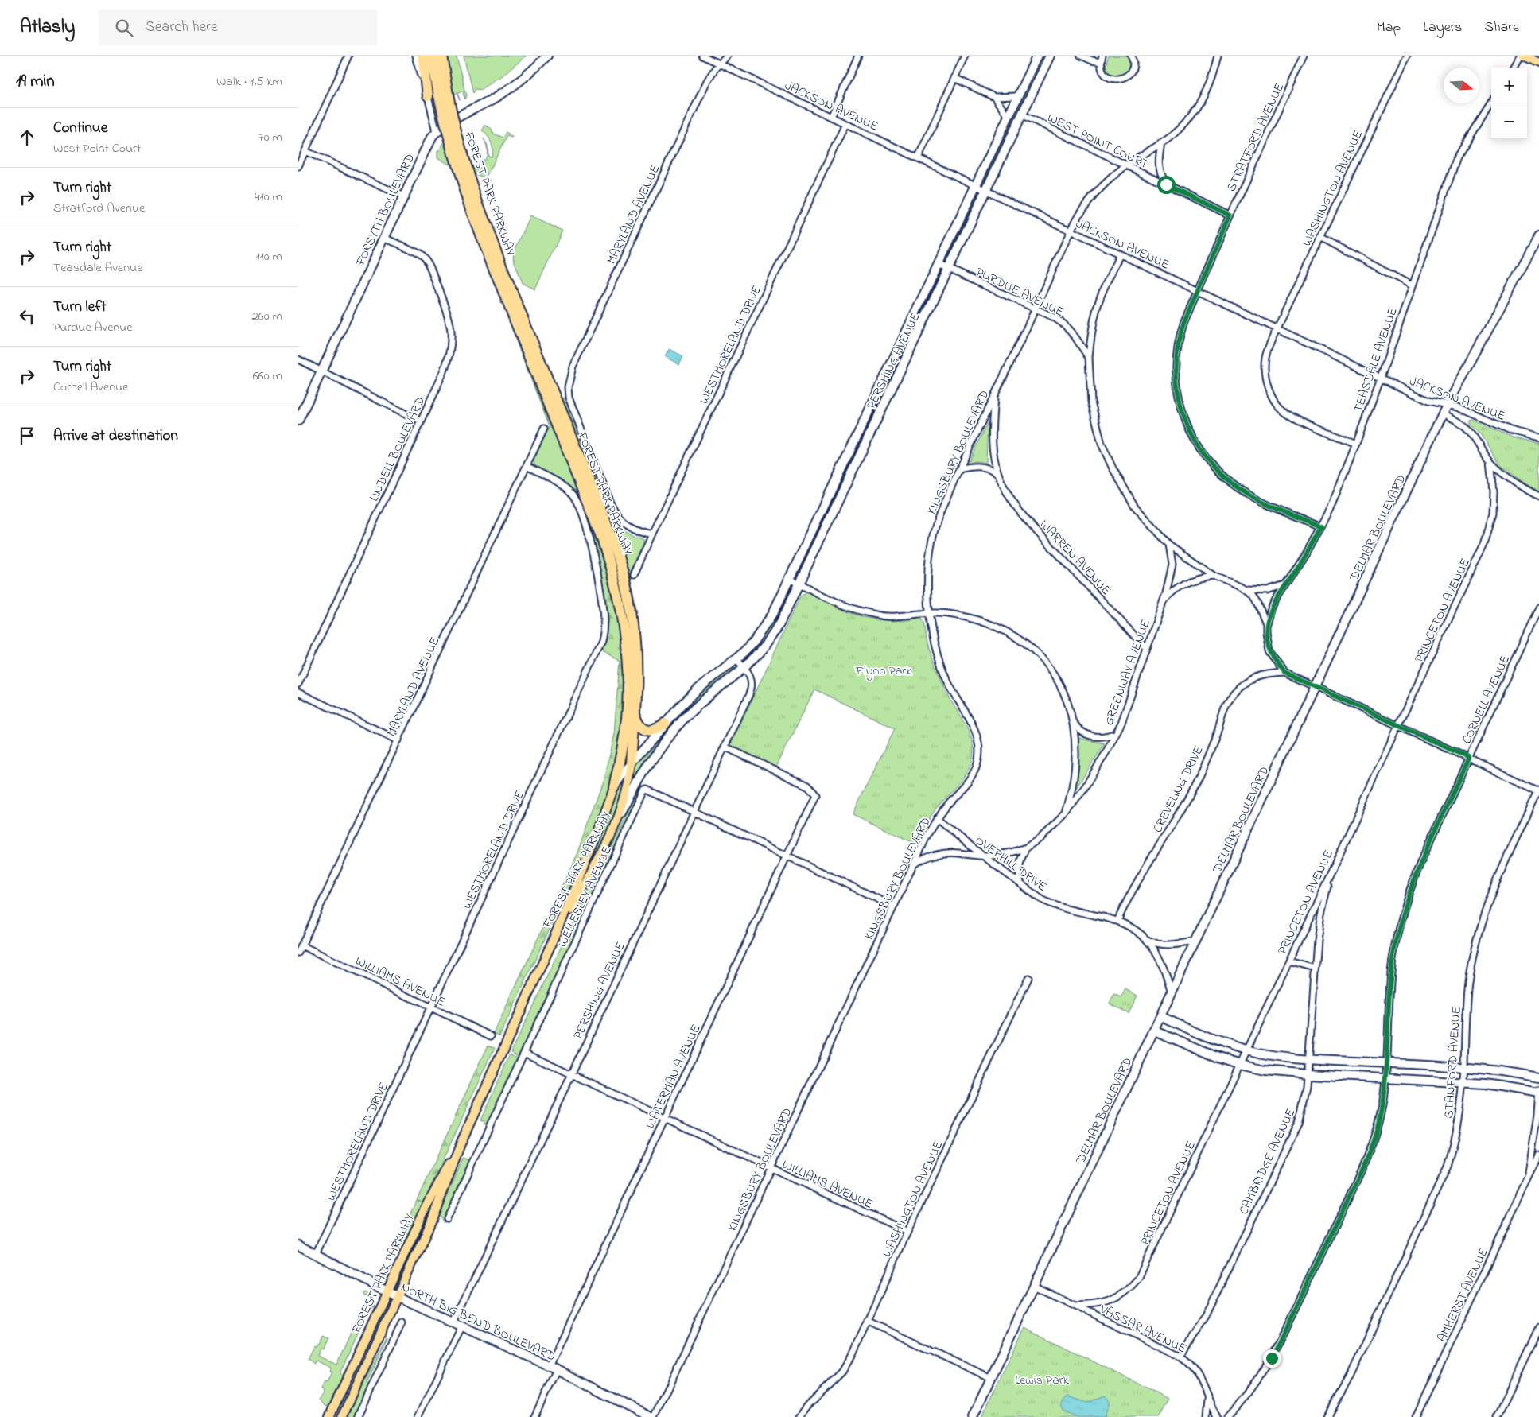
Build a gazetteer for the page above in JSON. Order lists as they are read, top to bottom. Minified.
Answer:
{"streets":{"highway":["FOREST PARK PARKWAY"],"main road":["FORSYTH BOULEVARD","PERSHING AVENUE","DELMAR BOULEVARD","NORTH BIG BEND BOULEVARD"],"street":["JACKSON AVENUE","STRATFORD AVENUE","WEST POINT COURT","WASHINGTON AVENUE","MARYLAND AVENUE","PURDUE AVENUE","WESTMORELAND DRIVE","TEASDALE AVENUE","LINDELL BOULEVARD","KINGSBURY BOULEVARD","WARREN AVENUE","PRINCETON AVENUE","GREENWAY AVENUE","CORNELL AVENUE","CREVELING DRIVE","OVERHILL DRIVE","WELLESLEY AVENUE","WILLIAMS AVENUE","STANFORD AVENUE","WATERMAN AVENUE","CAMBRIDGE AVENUE","AMHERST AVENUE","VASSAR AVENUE"]},"crossings":[["JACKSON AVENUE","STRATFORD AVENUE"],["JACKSON AVENUE","WASHINGTON AVENUE"],["JACKSON AVENUE","MARYLAND AVENUE"],["JACKSON AVENUE","WESTMORELAND DRIVE"],["JACKSON AVENUE","TEASDALE AVENUE"],["JACKSON AVENUE","PERSHING AVENUE"],["JACKSON AVENUE","KINGSBURY BOULEVARD"],["JACKSON AVENUE","DELMAR BOULEVARD"],["STRATFORD AVENUE","WEST POINT COURT"],["STRATFORD AVENUE","TEASDALE AVENUE"],["WEST POINT COURT","PERSHING AVENUE"],["WEST POINT COURT","KINGSBURY BOULEVARD"],["WASHINGTON AVENUE","TEASDALE AVENUE"],["WASHINGTON AVENUE","WILLIAMS AVENUE"],["FOREST PARK PARKWAY","PERSHING AVENUE"],["FOREST PARK PARKWAY","NORTH BIG BEND BOULEVARD"],["FORSYTH BOULEVARD","LINDELL BOULEVARD"],["MARYLAND AVENUE","WESTMORELAND DRIVE"],["MARYLAND AVENUE","WILLIAMS AVENUE"],["PURDUE AVENUE","PERSHING AVENUE"],["PURDUE AVENUE","KINGSBURY BOULEVARD"],["WESTMORELAND DRIVE","WILLIAMS AVENUE"],["WESTMORELAND DRIVE","NORTH BIG BEND BOULEVARD"],["PERSHING AVENUE","WELLESLEY AVENUE"],["PERSHING AVENUE","WILLIAMS AVENUE"],["PERSHING AVENUE","WATERMAN AVENUE"],["PERSHING AVENUE","NORTH BIG BEND BOULEVARD"],["KINGSBURY BOULEVARD","WARREN AVENUE"],["KINGSBURY BOULEVARD","GREENWAY AVENUE"],["KINGSBURY BOULEVARD","OVERHILL DRIVE"],["KINGSBURY BOULEVARD","WELLESLEY AVENUE"],["KINGSBURY BOULEVARD","WILLIAMS AVENUE"],["DELMAR BOULEVARD","OVERHILL DRIVE"],["DELMAR BOULEVARD","VASSAR AVENUE"],["WARREN AVENUE","GREENWAY AVENUE"],["PRINCETON AVENUE","CAMBRIDGE AVENUE"],["PRINCETON AVENUE","VASSAR AVENUE"],["GREENWAY AVENUE","OVERHILL DRIVE"],["CREVELING DRIVE","OVERHILL DRIVE"],["WELLESLEY AVENUE","WILLIAMS AVENUE"],["WELLESLEY AVENUE","WATERMAN AVENUE"],["WILLIAMS AVENUE","WATERMAN AVENUE"],["WATERMAN AVENUE","NORTH BIG BEND BOULEVARD"],["CAMBRIDGE AVENUE","VASSAR AVENUE"]],"parks":["Flynn Park","Lewis Park"],"north":"right","page":{"header":"Atlasly","search":"Search here","nav":["Map","Layers","Share"],"heading":["19 min","Walk · 1.5 km"],"map_buttons":["+","−"],"list":[["Continue","West Point Court","70 m"],["Turn right","Stratford Avenue","410 m"],["Turn right","Teasdale Avenue","110 m"],["Turn left","Purdue Avenue","260 m"],["Turn right","Cornell Avenue","660 m"],"Arrive at destination"]}}
